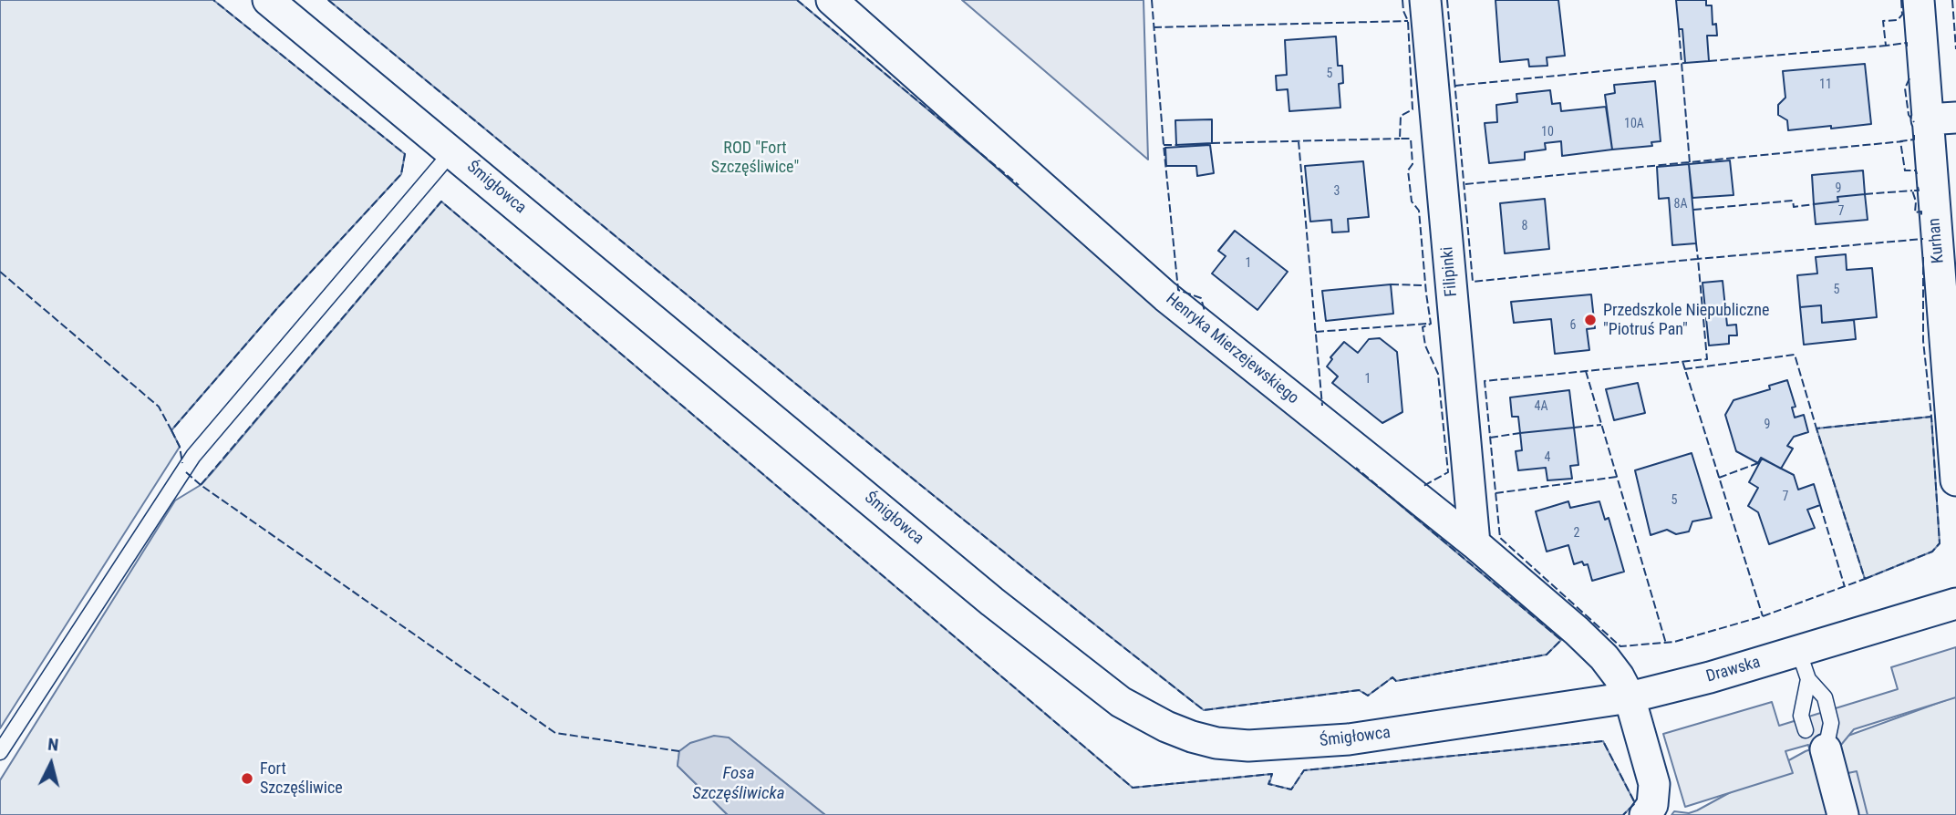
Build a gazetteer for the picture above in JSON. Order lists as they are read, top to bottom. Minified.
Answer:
{"streets":{"street":["Śmigłowca","Kurhan","Filipinki","Henryka Mierzejewskiego","Drawska"]},"crossings":[["Śmigłowca","Henryka Mierzejewskiego"],["Śmigłowca","Drawska"],["Filipinki","Henryka Mierzejewskiego"],["Henryka Mierzejewskiego","Drawska"]],"water":["Fosa Szczęśliwicka"],"parks":["ROD \"Fort Szczęśliwice\""],"places":["Przedszkole Niepubliczne \"Piotruś Pan\"","Fort Szczęśliwice"],"house_numbers":["5","11","10A","10","9","3","8A","7","8","1","5","6","1","4A","9","4","7","5","2"],"north":"top"}
